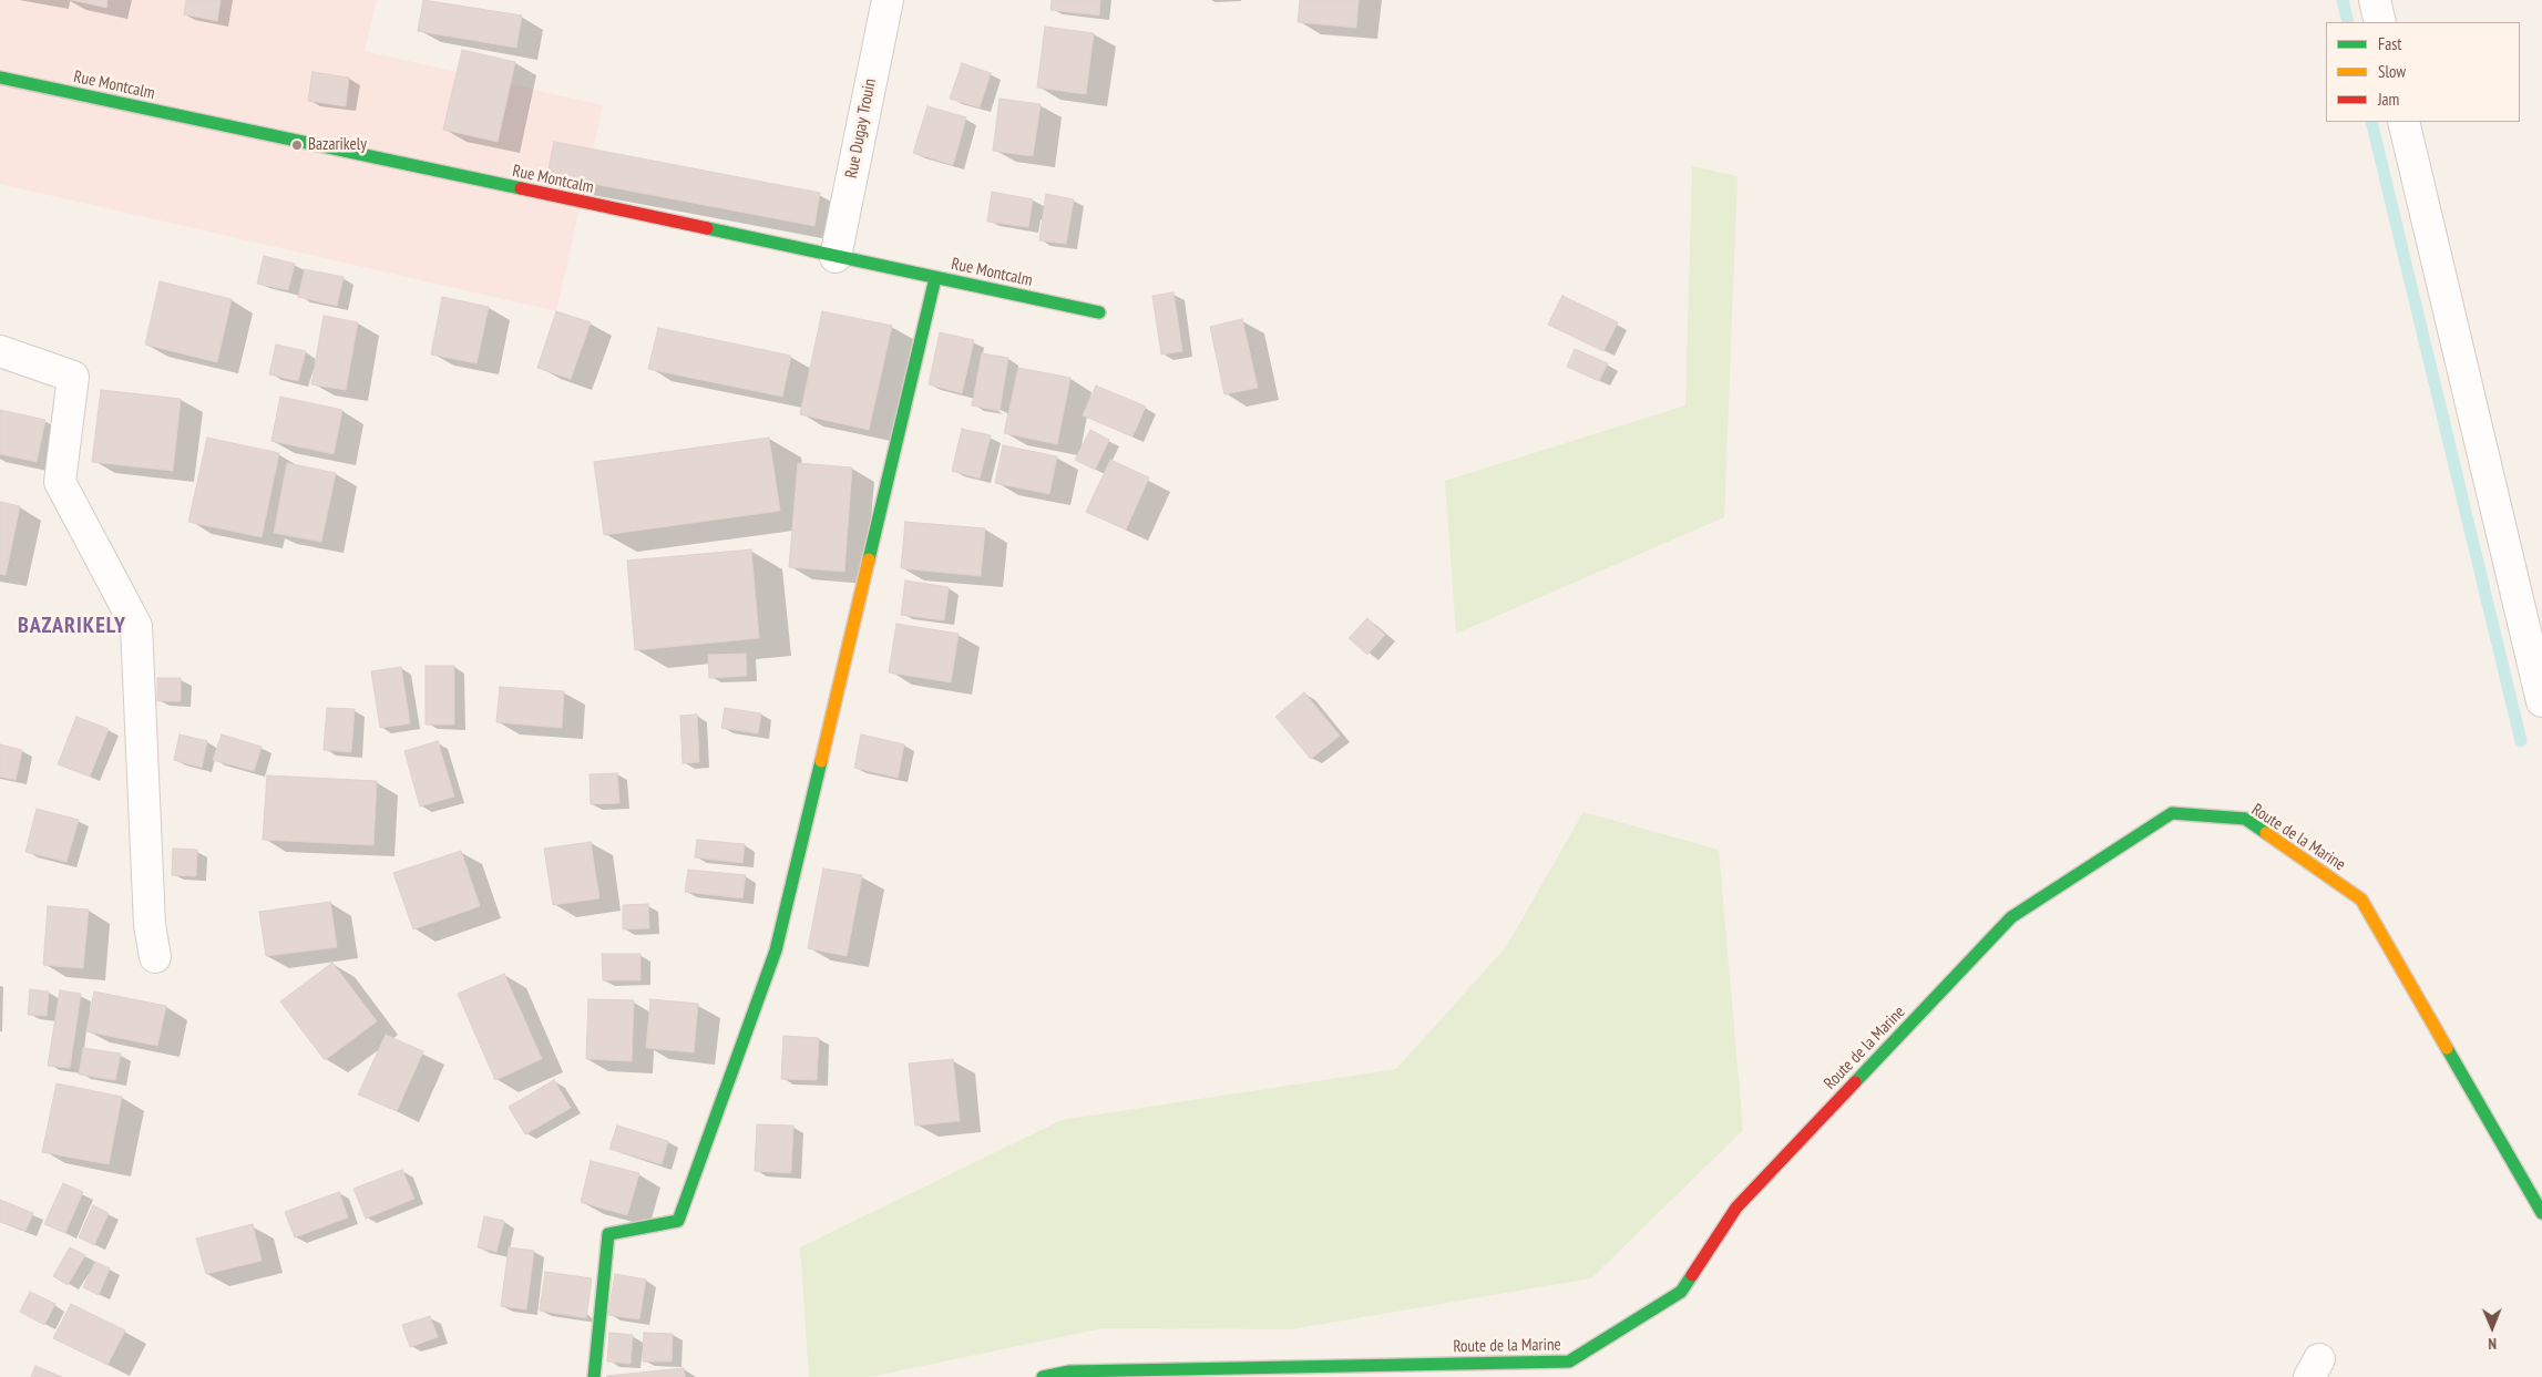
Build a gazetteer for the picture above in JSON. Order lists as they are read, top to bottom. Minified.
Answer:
{"streets":{"street":["Rue Montcalm","Rue Dugay Trouin","Route de la Marine"]},"crossings":[["Rue Montcalm","Rue Dugay Trouin"]],"districts":["BAZARIKELY"],"places":["Bazarikely"],"legend":["Fast","Slow","Jam"],"north":"bottom"}
